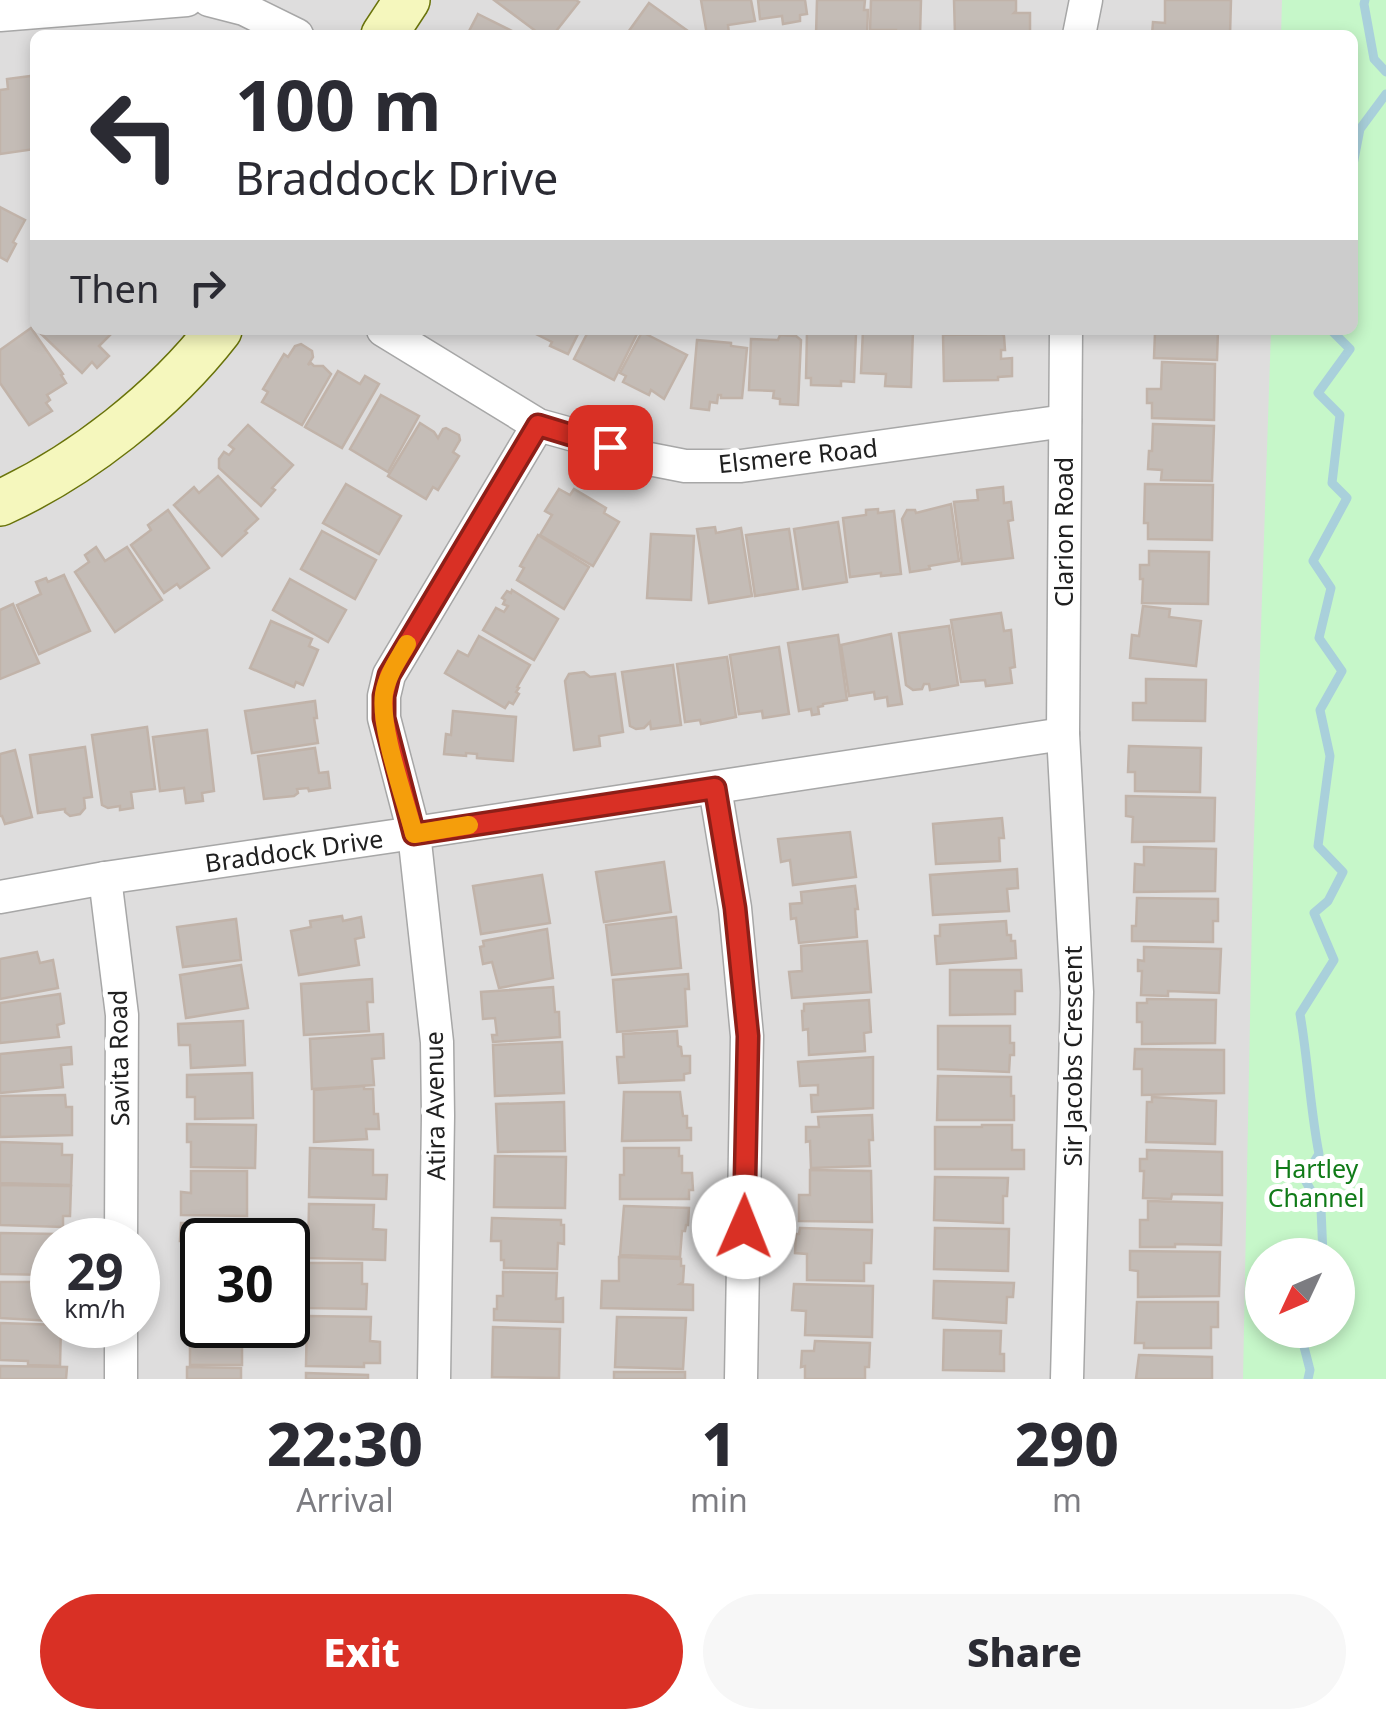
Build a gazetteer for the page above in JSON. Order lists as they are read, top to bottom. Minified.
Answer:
{"streets":{"street":["Elsmere Road","Clarion Road","Braddock Drive","Sir Jacobs Crescent","Savita Road","Atira Avenue"]},"crossings":[["Elsmere Road","Clarion Road"],["Elsmere Road","Atira Avenue"],["Clarion Road","Braddock Drive"],["Clarion Road","Sir Jacobs Crescent"],["Braddock Drive","Sir Jacobs Crescent"],["Braddock Drive","Savita Road"],["Braddock Drive","Atira Avenue"]],"parks":["Hartley Channel"],"north":"bottom left","page":{"turn":["100 m","Braddock Drive"],"then":"Then","speed":"29 km/h","limit":"30","eta":["22:30","Arrival","1","min","290","m"],"buttons":["Exit","Share"]}}
